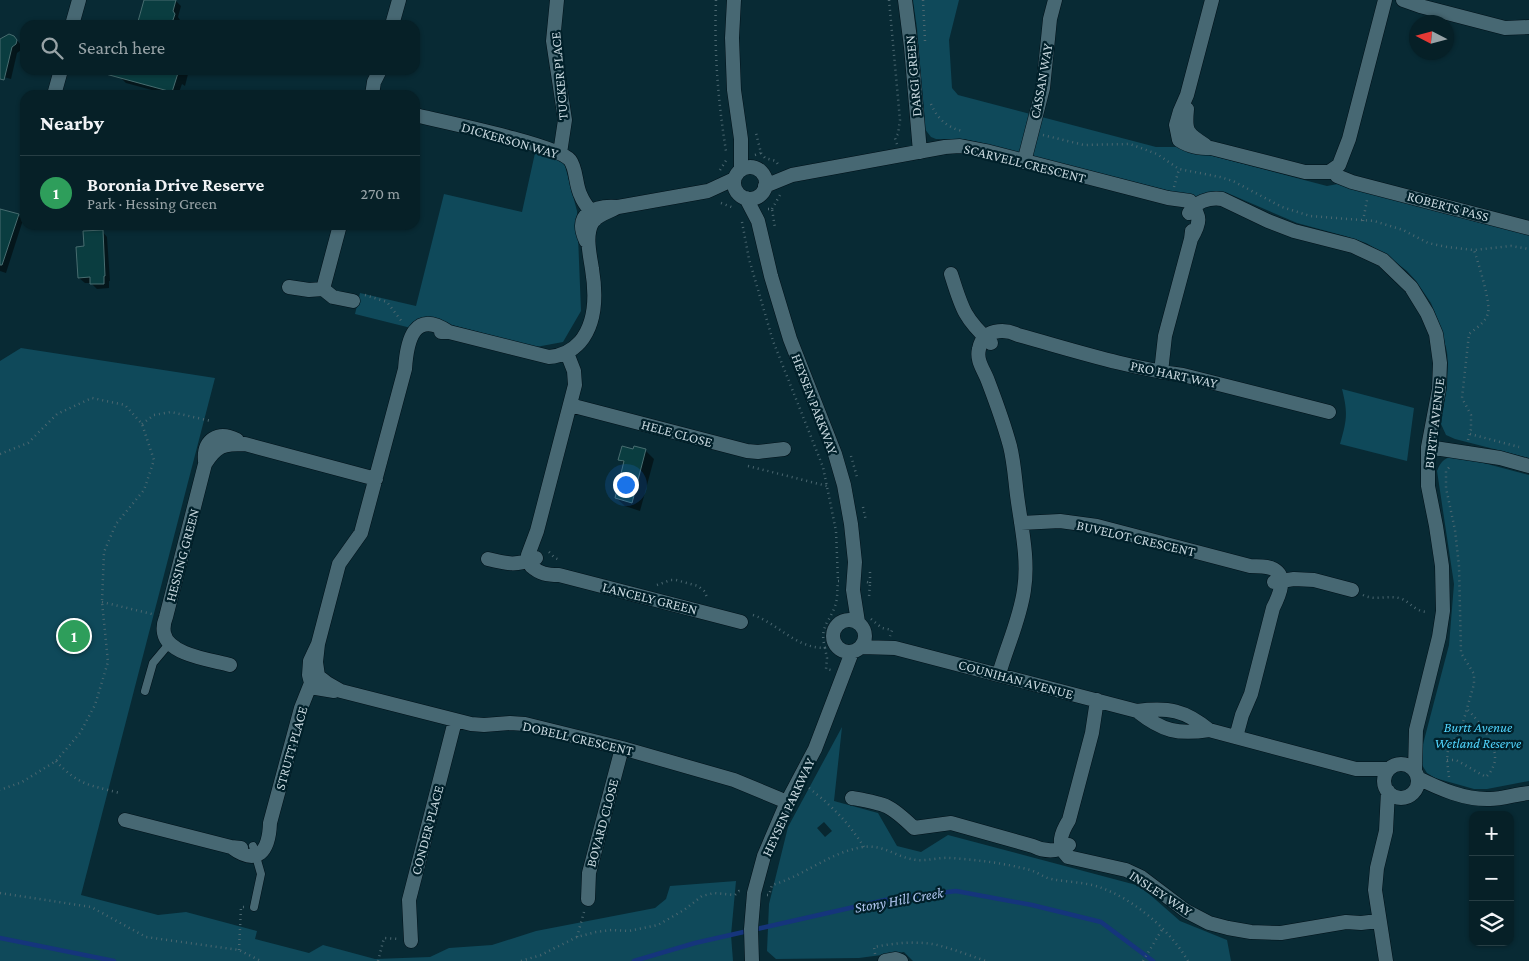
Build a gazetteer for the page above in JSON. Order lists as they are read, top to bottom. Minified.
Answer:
{"streets":{"street":["TUCKER PLACE","DARGI GREEN","CASSAN WAY","DICKERSON WAY","SCARVELL CRESCENT","ROBERTS PASS","PRO HART WAY","HEYSEN PARKWAY","BURTT AVENUE","HELE CLOSE","BUVELOT CRESCENT","HESSING GREEN","LANCELY GREEN","COUNIHAN AVENUE","DOBELL CRESCENT","STRUTT PLACE","BOVARD CLOSE","CONDER PLACE","INSLEY WAY"]},"crossings":[["TUCKER PLACE","DICKERSON WAY"],["DARGI GREEN","SCARVELL CRESCENT"],["CASSAN WAY","SCARVELL CRESCENT"],["SCARVELL CRESCENT","HEYSEN PARKWAY"],["SCARVELL CRESCENT","BURTT AVENUE"],["HEYSEN PARKWAY","COUNIHAN AVENUE"],["HEYSEN PARKWAY","DOBELL CRESCENT"],["BURTT AVENUE","COUNIHAN AVENUE"],["DOBELL CRESCENT","STRUTT PLACE"],["DOBELL CRESCENT","BOVARD CLOSE"],["DOBELL CRESCENT","CONDER PLACE"]],"water":["Stony Hill Creek"],"parks":["Burtt Avenue Wetland Reserve"],"north":"left","page":{"search":"Search here","heading":"Nearby","list":[{"mark":"1","name":"Boronia Drive Reserve","note":"Park · Hessing Green","value":"270 m"}],"pins":"1","map_buttons":["+","−"]}}
